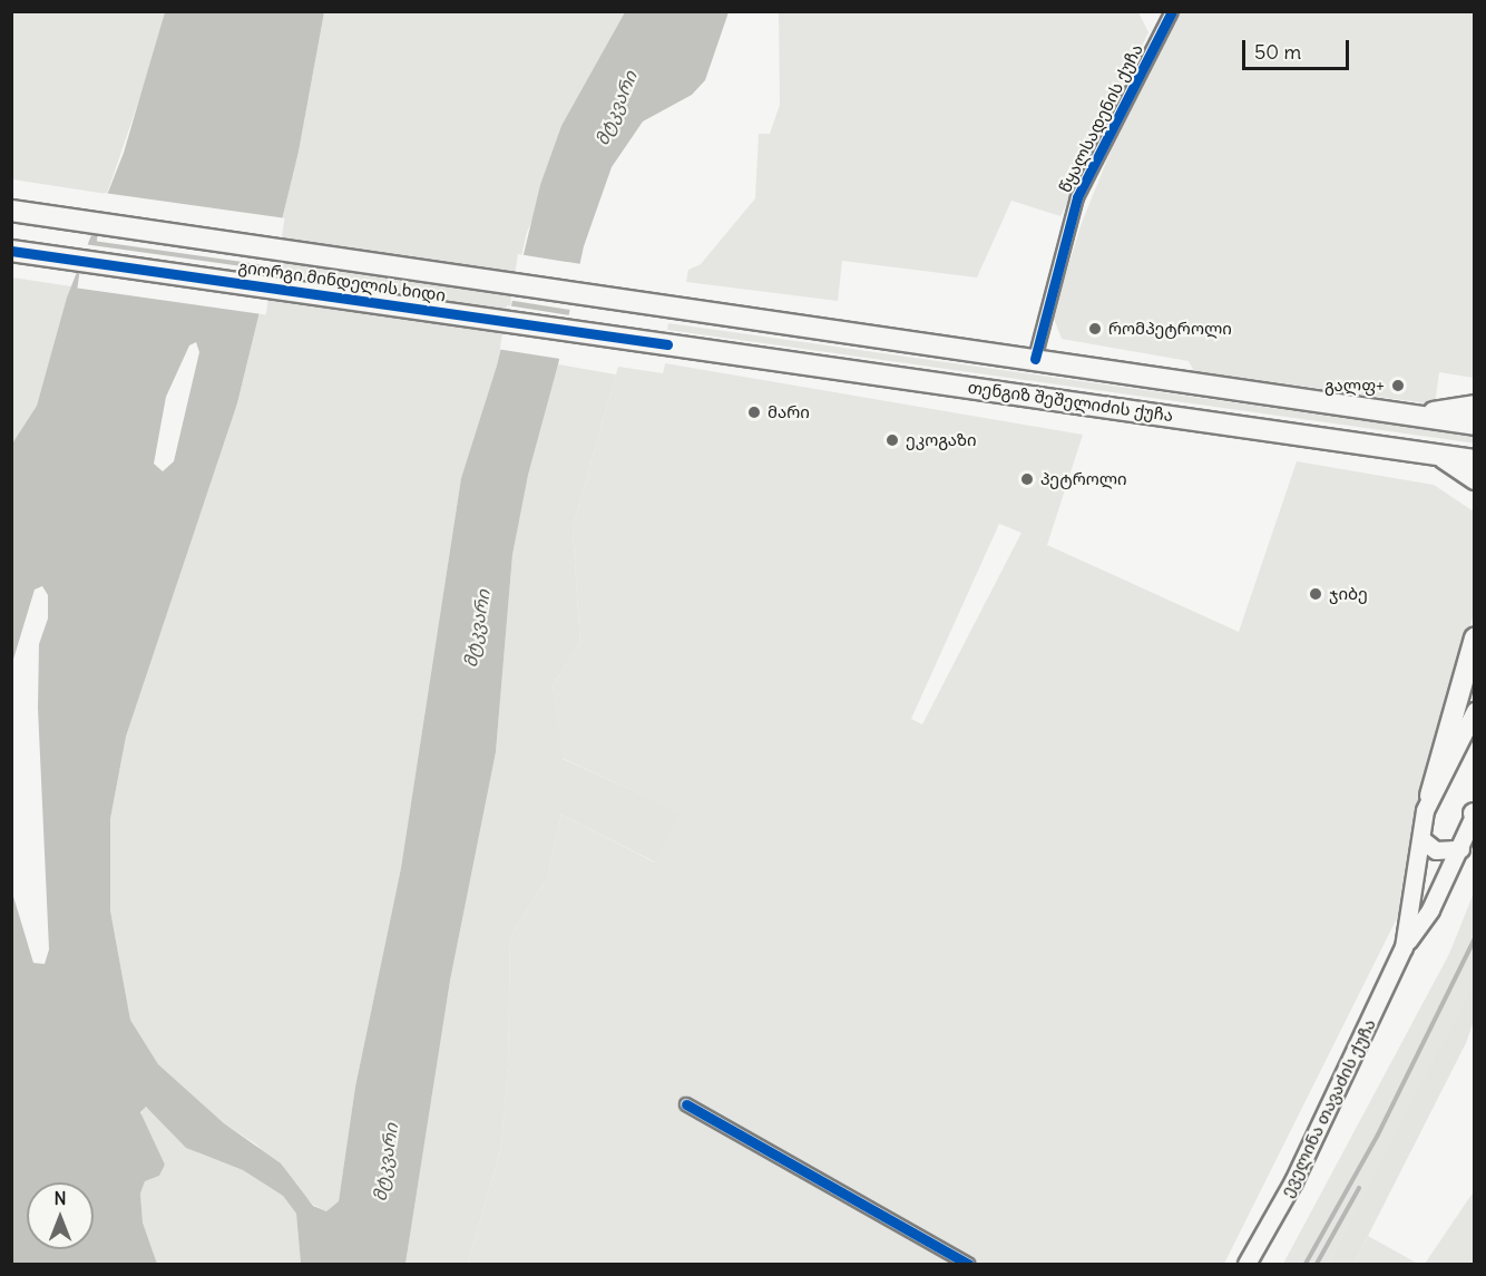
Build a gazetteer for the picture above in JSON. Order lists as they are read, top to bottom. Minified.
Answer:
{"streets":{"main road":["გიორგი მინდელის ხიდი","თენგიზ შეშელიძის ქუჩა","ეველინა თავაძის ქუჩა"],"street":["წყალსადენის ქუჩა"]},"crossings":[["წყალსადენის ქუჩა","გიორგი მინდელის ხიდი"],["გიორგი მინდელის ხიდი","თენგიზ შეშელიძის ქუჩა"]],"water":["მტკვარი"],"places":["რომპეტროლი","გალფ+","მარი","ეკოგაზი","პეტროლი","ჯიბე"],"scale_bar":"50 m","north":"top"}
